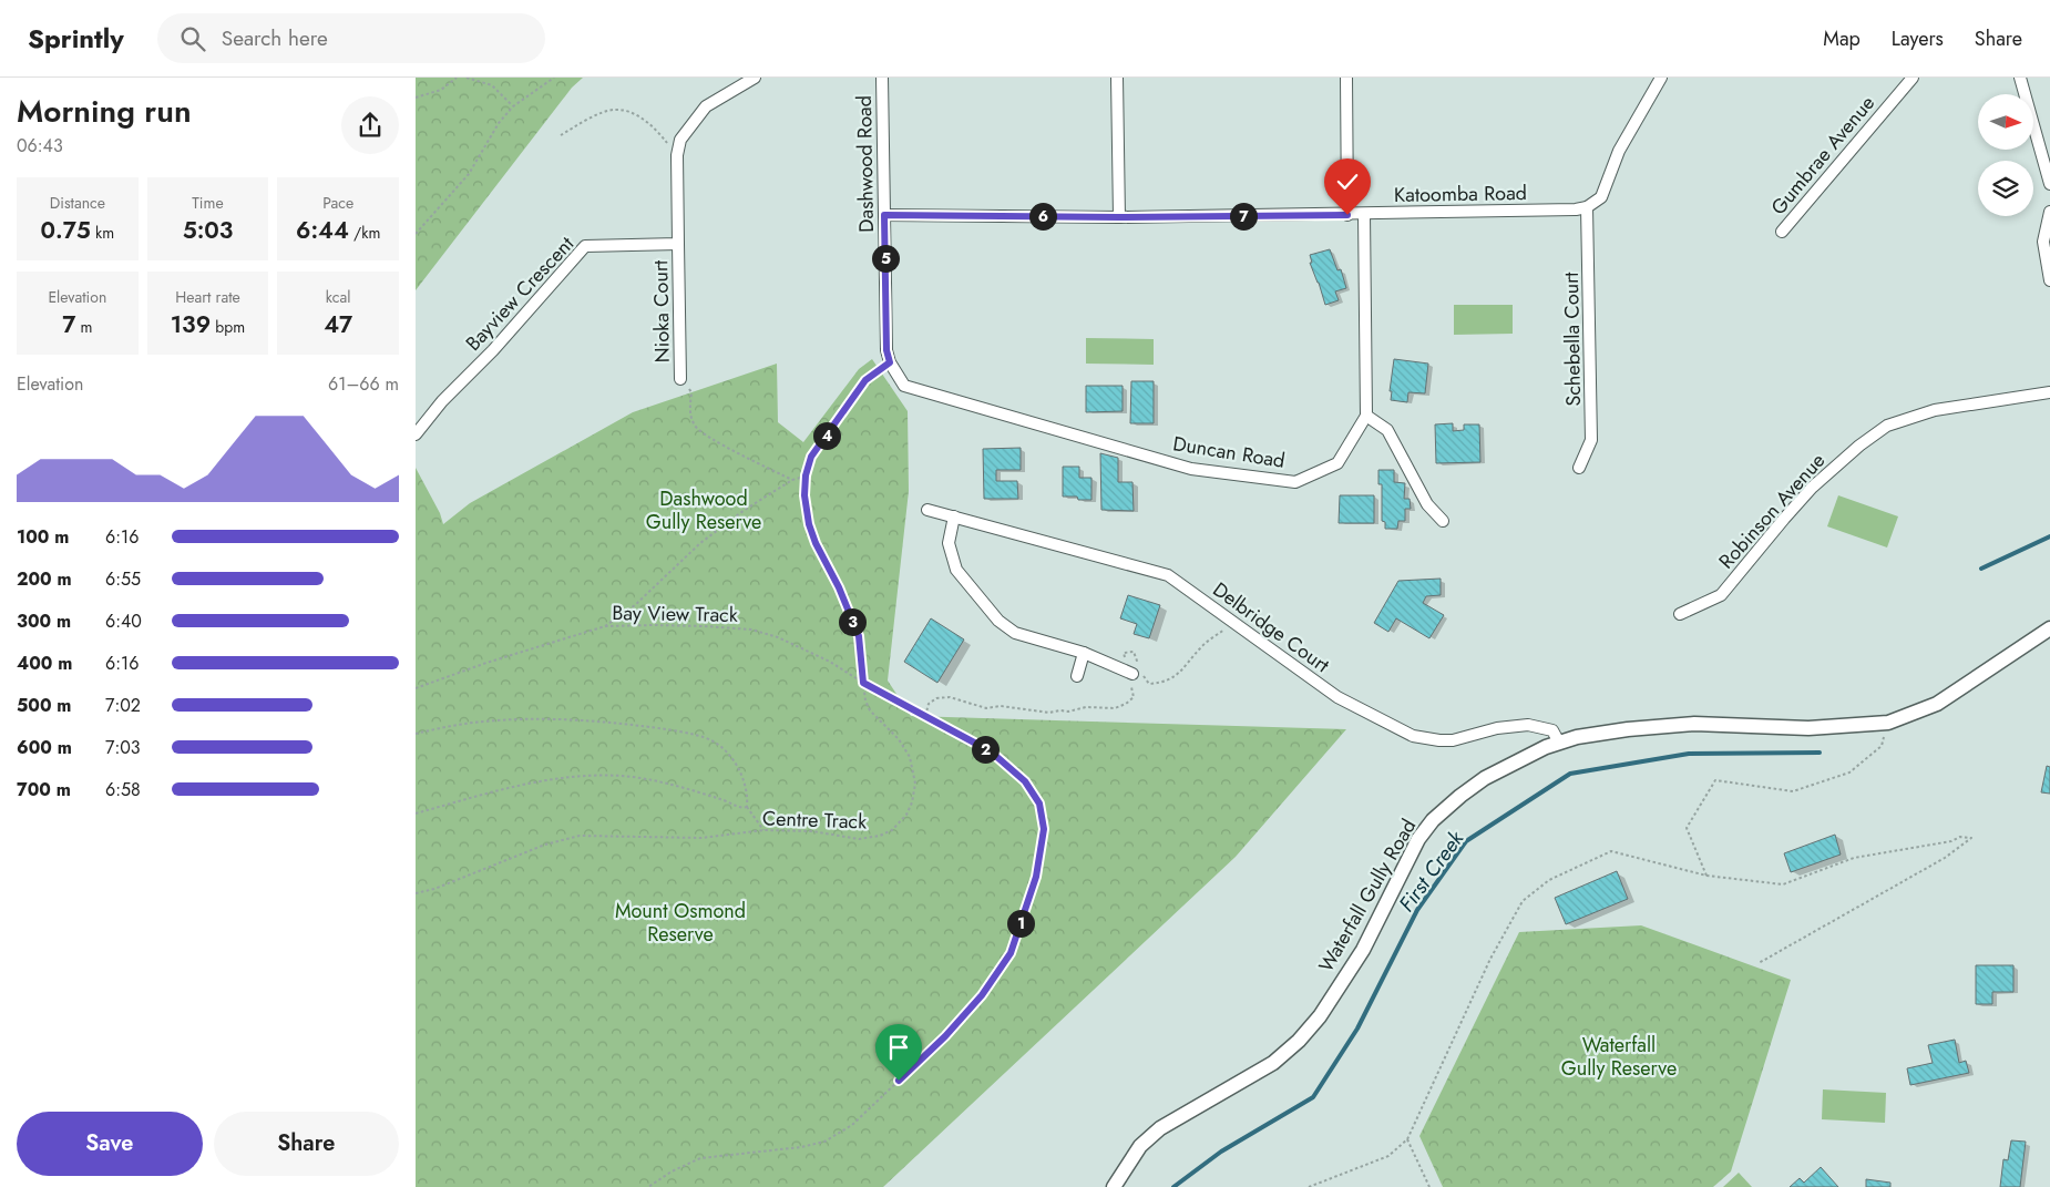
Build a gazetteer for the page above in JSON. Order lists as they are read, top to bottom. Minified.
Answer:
{"streets":{"street":["Gumbrae Avenue","Dashwood Road","Katoomba Road","Bayview Crescent","Nioka Court","Schebella Court","Duncan Road","Robinson Avenue","Delbridge Court","Waterfall Gully Road"],"path":["Bay View Track","Centre Track"]},"crossings":[["Dashwood Road","Katoomba Road"],["Dashwood Road","Duncan Road"],["Katoomba Road","Schebella Court"],["Bayview Crescent","Nioka Court"],["Bay View Track","Centre Track"],["Delbridge Court","Waterfall Gully Road"]],"water":["First Creek"],"parks":["Dashwood Gully Reserve","Mount Osmond Reserve","Waterfall Gully Reserve"],"north":"right","page":{"header":"Sprintly","search":"Search here","nav":["Map","Layers","Share"],"heading":["Morning run","06:43"],"stats":[["Distance","0.75 km"],["Time","5:03"],["Pace","6:44 /km"],["Elevation","7 m"],["Heart rate","139 bpm"],["kcal","47"]],"pins":["6","7","5","4","3","2","1"],"chart":["Elevation","61–66 m"],"list":[{"name":"100 m","note":"6:16"},{"name":"200 m","note":"6:55"},{"name":"300 m","note":"6:40"},{"name":"400 m","note":"6:16"},{"name":"500 m","note":"7:02"},{"name":"600 m","note":"7:03"},{"name":"700 m","note":"6:58"}],"buttons":["Save","Share"]}}
